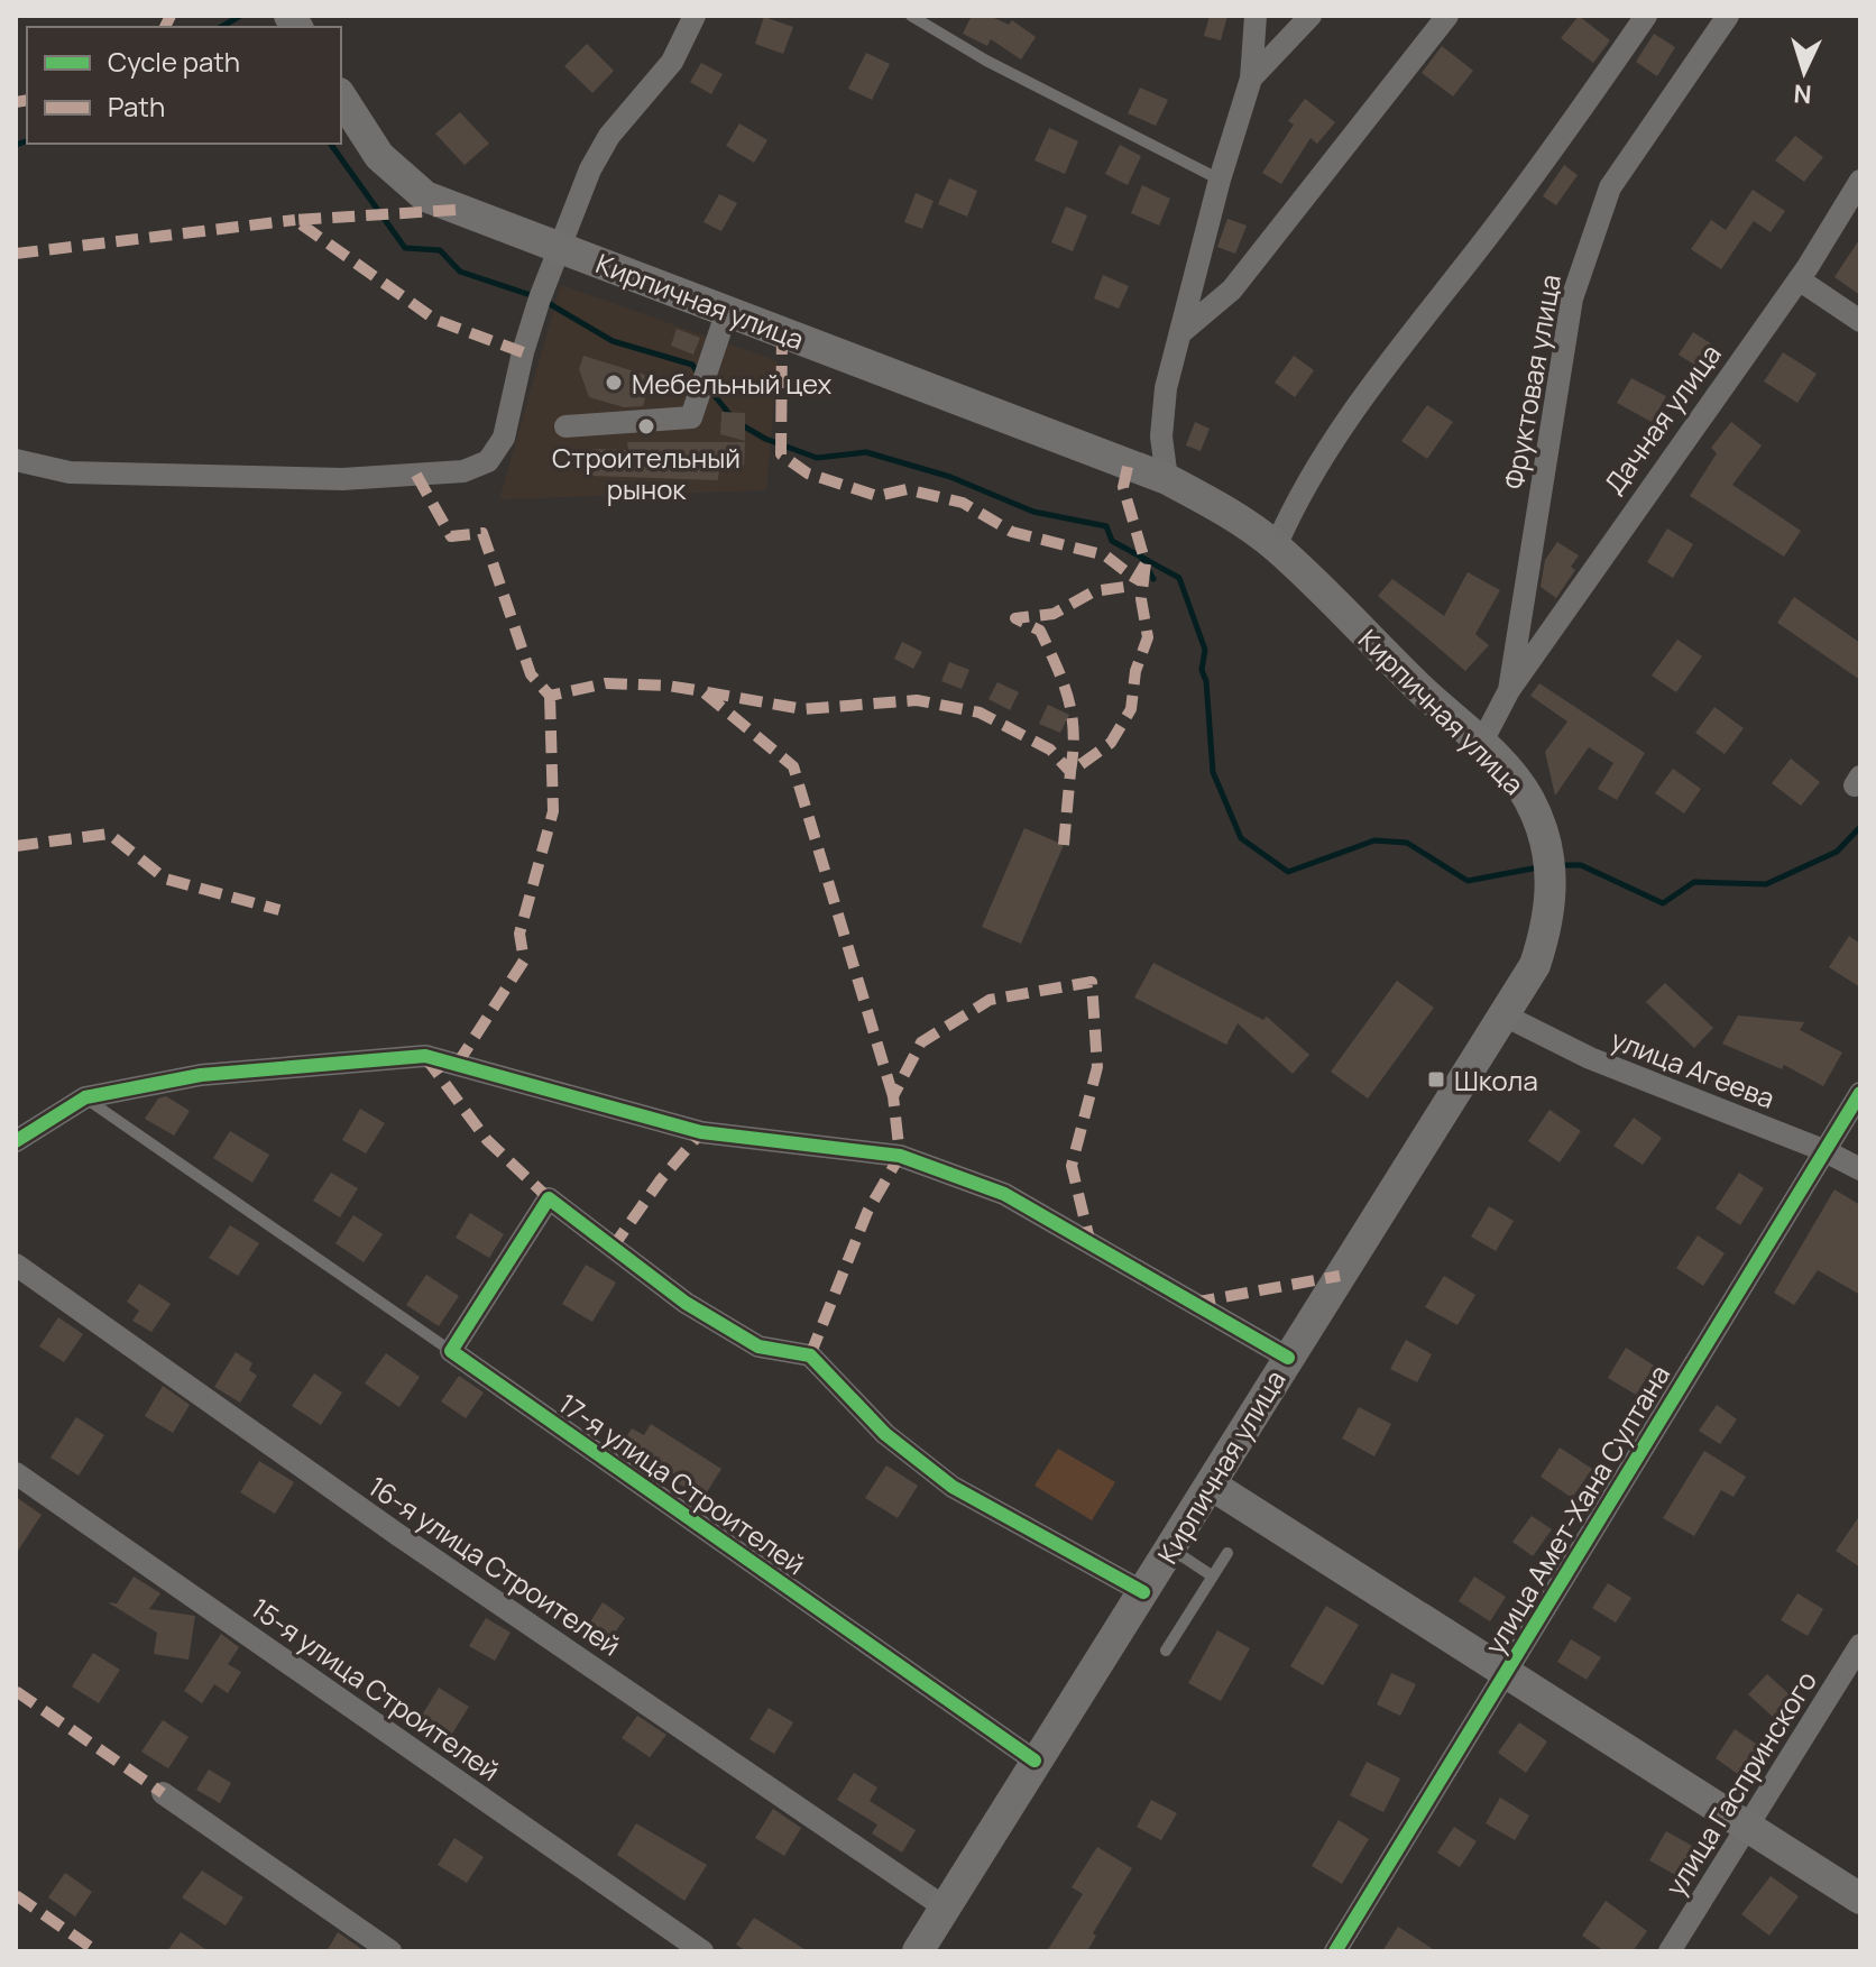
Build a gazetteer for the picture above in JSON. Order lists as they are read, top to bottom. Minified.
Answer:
{"streets":{"main road":["Кирпичная улица"],"street":["Фруктовая улица","Дачная улица","улица Агеева","17-я улица Строителей","улица Амет-Хана Султана","16-я улица Строителей","15-я улица Строителей","улица Гаспринского"]},"crossings":[["Кирпичная улица","улица Агеева"],["Кирпичная улица","17-я улица Строителей"],["Кирпичная улица","16-я улица Строителей"],["Фруктовая улица","Дачная улица"],["улица Агеева","улица Амет-Хана Султана"]],"places":{"other":["Мебельный цех","Строительный рынок"],"transit":["Школа"]},"legend":["Cycle path","Path"],"north":"bottom"}
